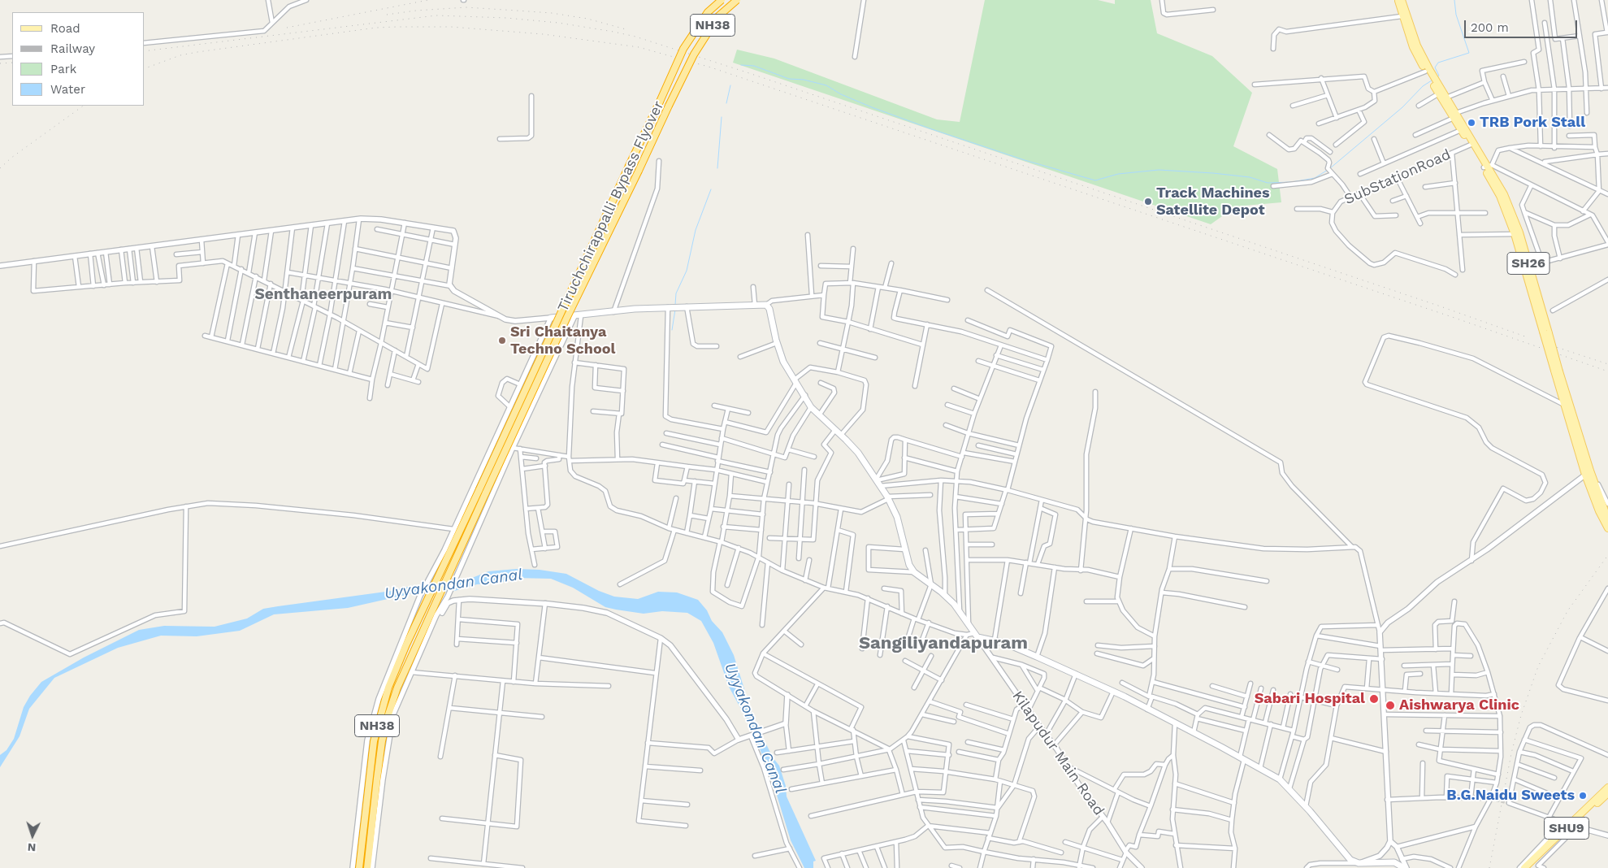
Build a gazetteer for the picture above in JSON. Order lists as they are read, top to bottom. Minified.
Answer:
{"streets":{"highway":["NH38","Tiruchchirappalli Bypass Flyover"],"main road":["SH26","SHU9"],"street":["SubStationRoad","Kilapudur Main Road"]},"crossings":[["NH38","Tiruchchirappalli Bypass Flyover"],["SubStationRoad","SH26"]],"districts":["Senthaneerpuram","Sangiliyandapuram"],"water":["Uyyakondan Canal"],"places":["TRB Pork Stall","Track Machines Satellite Depot","Sri Chaitanya Techno School","Sabari Hospital","Aishwarya Clinic","B.G.Naidu Sweets"],"legend":["Road","Railway","Park","Water"],"scale_bar":"200 m","north":"bottom"}
